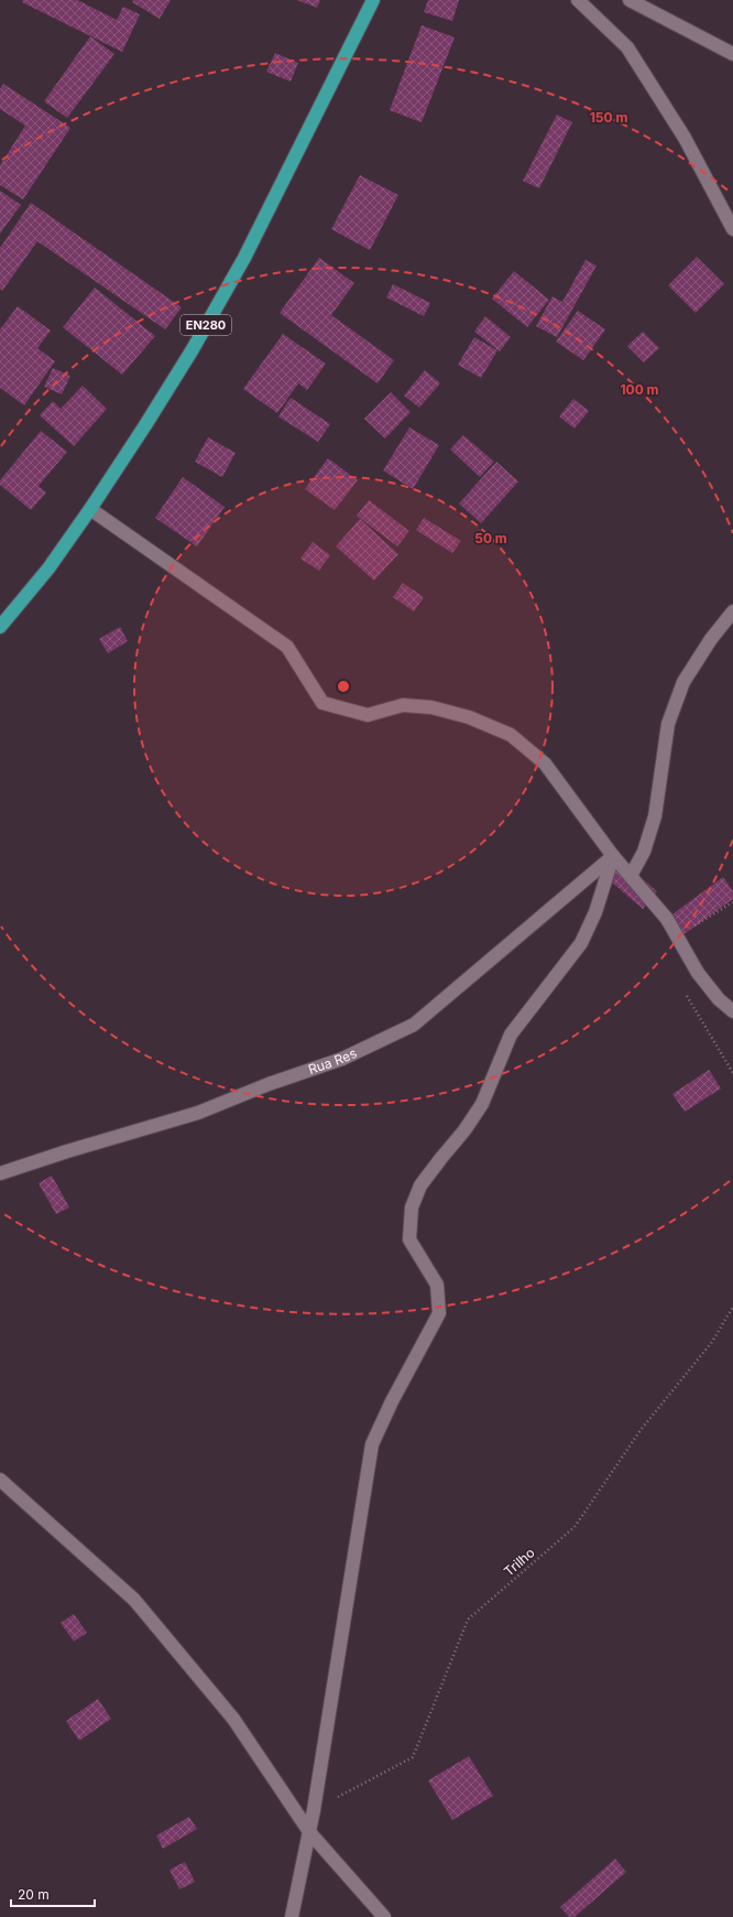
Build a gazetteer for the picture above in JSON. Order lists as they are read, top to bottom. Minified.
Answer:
{"streets":{"main road":["EN280"],"street":["Rua Res"],"path":["Trilho"]},"scale_bar":"20 m","rings":["150 m","100 m","50 m"]}
